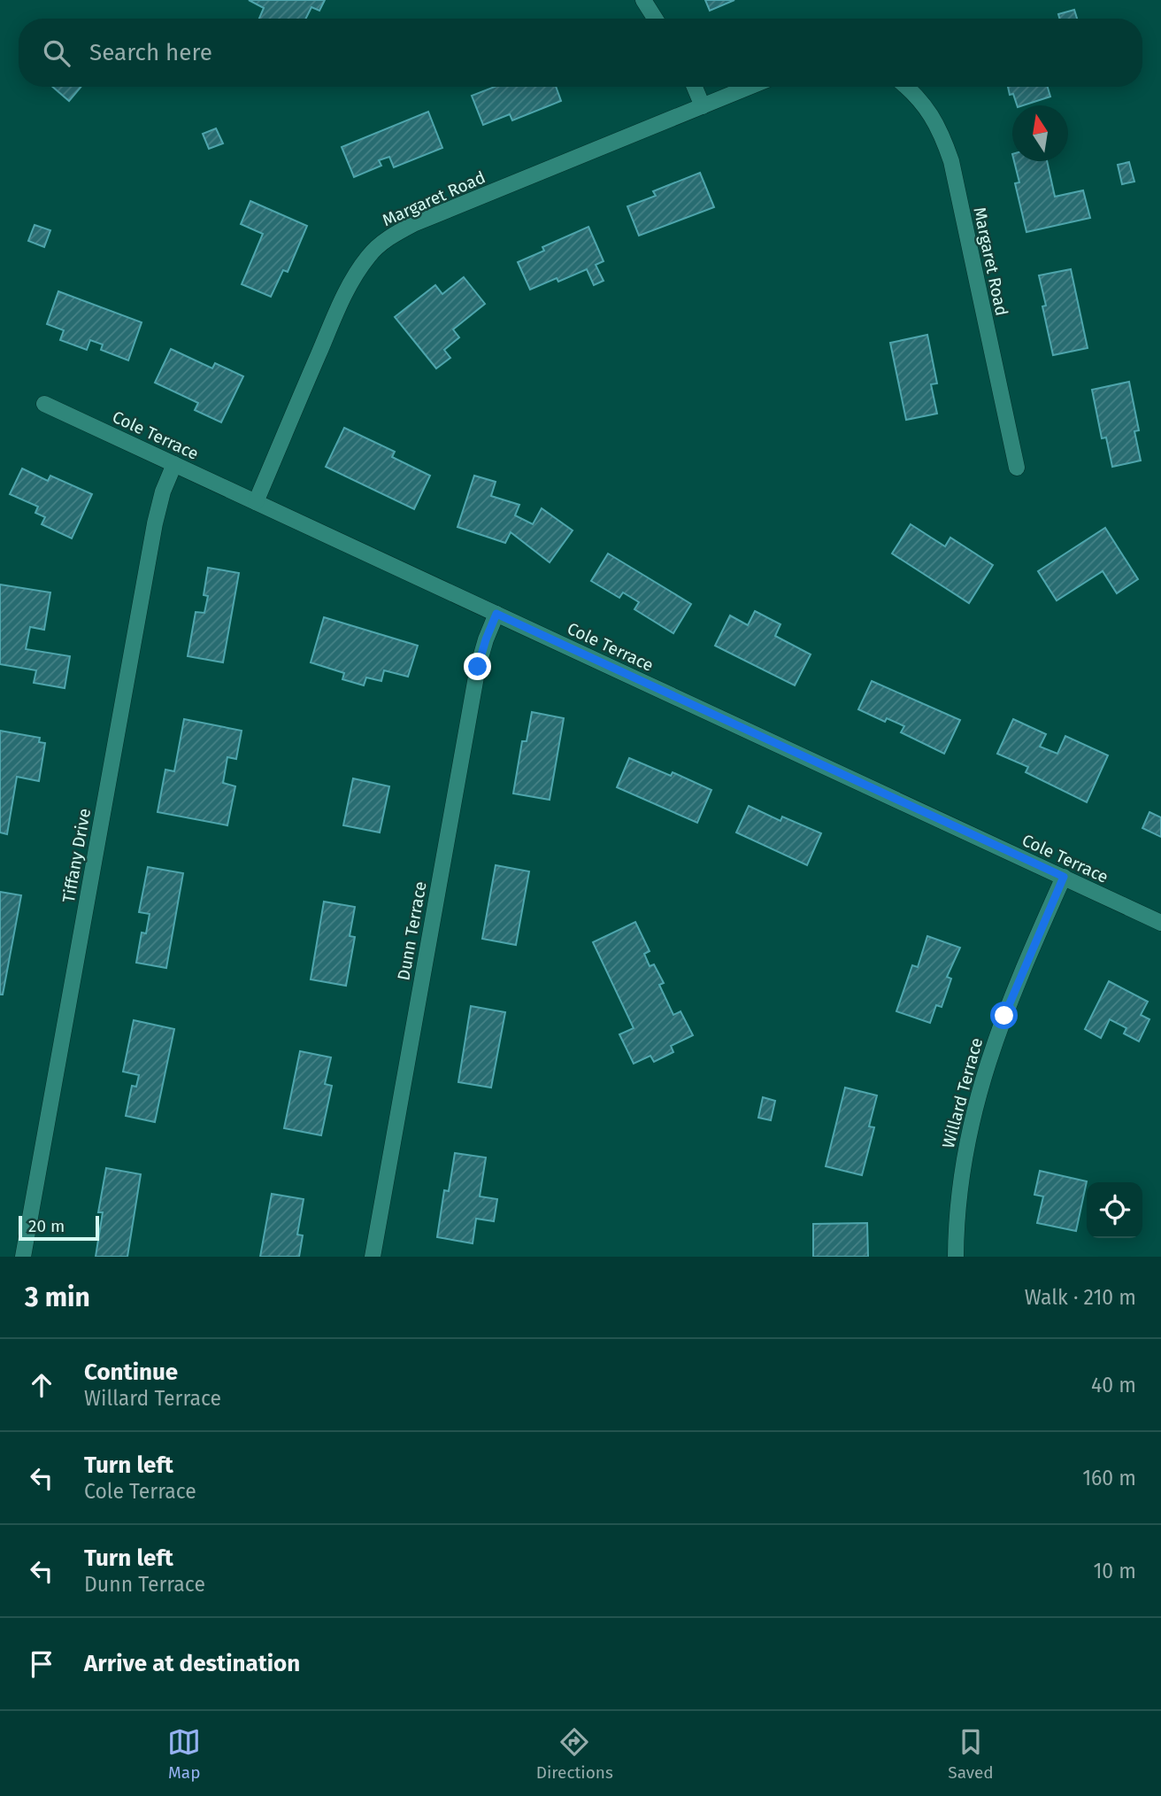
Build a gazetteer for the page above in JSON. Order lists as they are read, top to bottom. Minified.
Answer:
{"streets":{"street":["Margaret Road","Cole Terrace","Tiffany Drive","Dunn Terrace","Willard Terrace"]},"crossings":[["Margaret Road","Cole Terrace"],["Cole Terrace","Tiffany Drive"],["Cole Terrace","Dunn Terrace"],["Cole Terrace","Willard Terrace"]],"scale_bar":"20 m","north":"top","page":{"search":"Search here","scale":"20 m","heading":["3 min","Walk · 210 m"],"list":[["Continue","Willard Terrace","40 m"],["Turn left","Cole Terrace","160 m"],["Turn left","Dunn Terrace","10 m"],"Arrive at destination"],"nav":["Map","Directions","Saved"]}}
